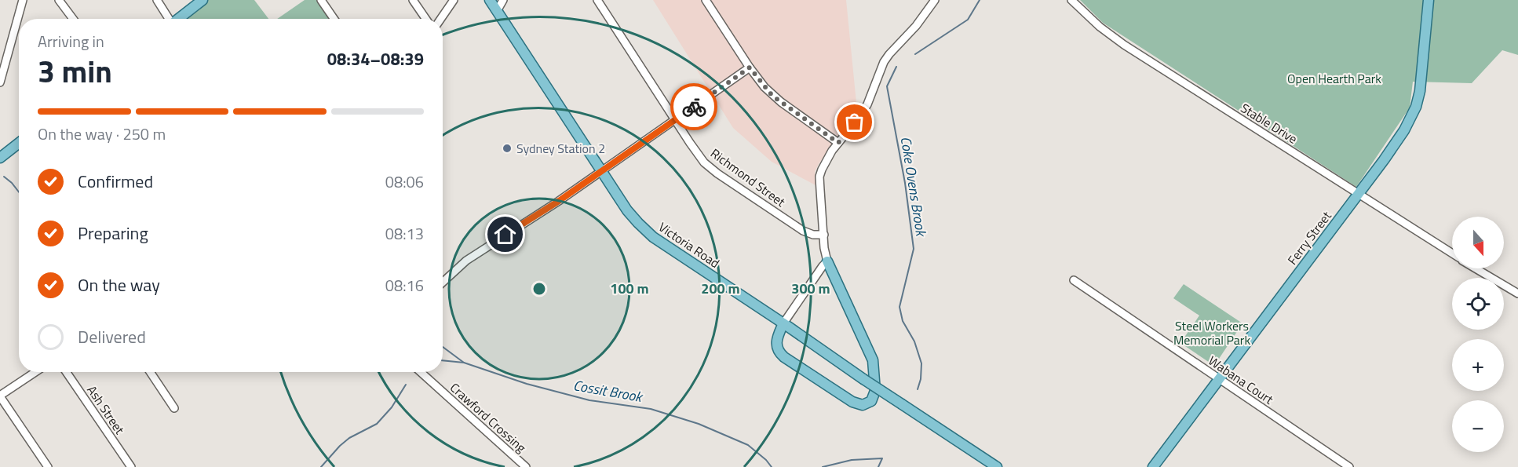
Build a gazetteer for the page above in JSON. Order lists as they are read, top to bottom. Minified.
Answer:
{"streets":{"main road":["Ferry Street","Victoria Road"],"street":["Stable Drive","Richmond Street","Wabana Court","Ash Street","Crawford Crossing"]},"crossings":[["Stable Drive","Ferry Street"],["Ferry Street","Wabana Court"]],"water":["Coke Ovens Brook","Cossit Brook"],"parks":["Open Hearth Park","Steel Workers Memorial Park"],"places":["Sydney Station 2"],"north":"bottom","page":{"heading":["3 min","Arriving in","08:34–08:39"],"bar":"On the way · 250 m","list":[["Confirmed","08:06"],["Preparing","08:13"],["On the way","08:16"],"Delivered"],"map_buttons":["+","−"]},"rings":["100 m","200 m","300 m"]}
